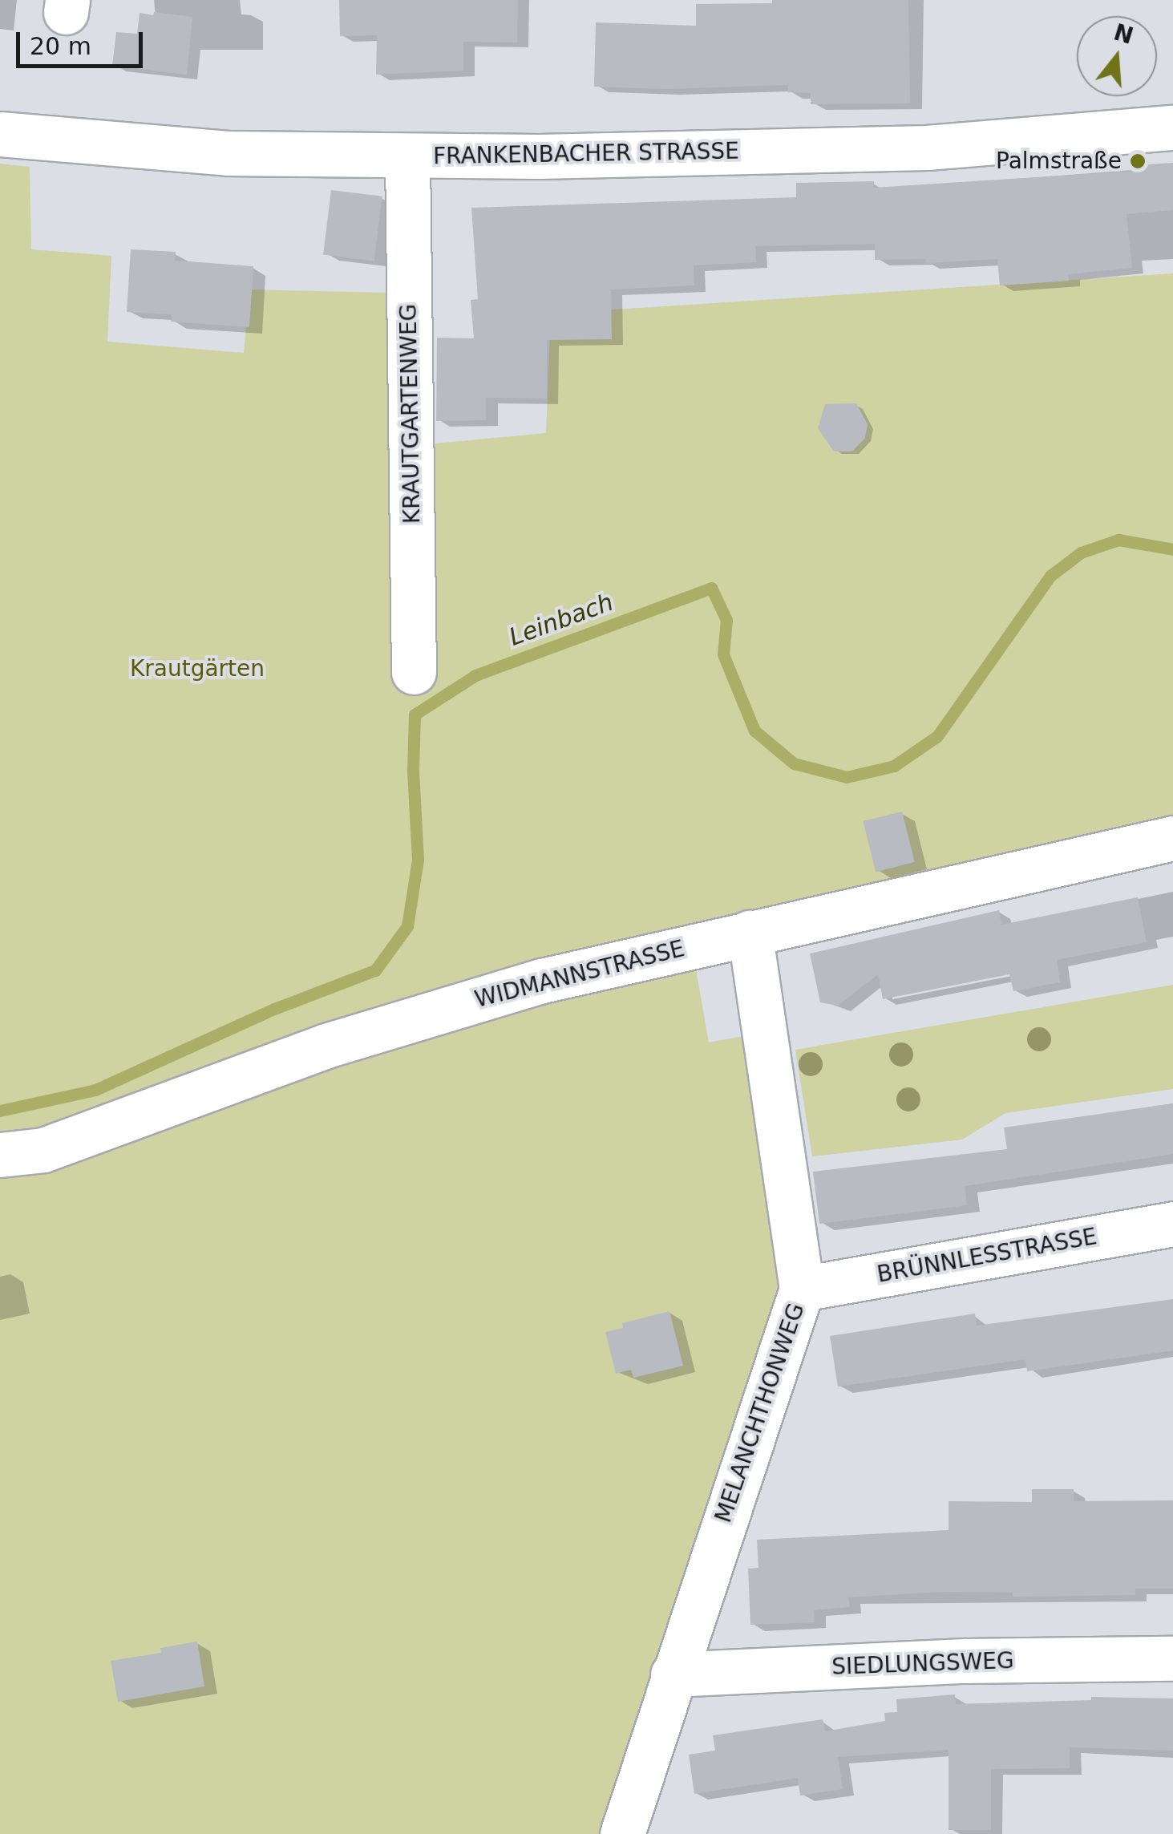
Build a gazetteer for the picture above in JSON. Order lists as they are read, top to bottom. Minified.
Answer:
{"streets":{"street":["FRANKENBACHER STRASSE","KRAUTGARTENWEG","WIDMANNSTRASSE","BRÜNNLESSTRASSE","MELANCHTHONWEG","SIEDLUNGSWEG"]},"crossings":[["FRANKENBACHER STRASSE","KRAUTGARTENWEG"],["WIDMANNSTRASSE","MELANCHTHONWEG"],["BRÜNNLESSTRASSE","MELANCHTHONWEG"],["MELANCHTHONWEG","SIEDLUNGSWEG"]],"water":["Leinbach"],"parks":["Krautgärten"],"places":["Palmstraße"],"scale_bar":"20 m","north":"top"}
